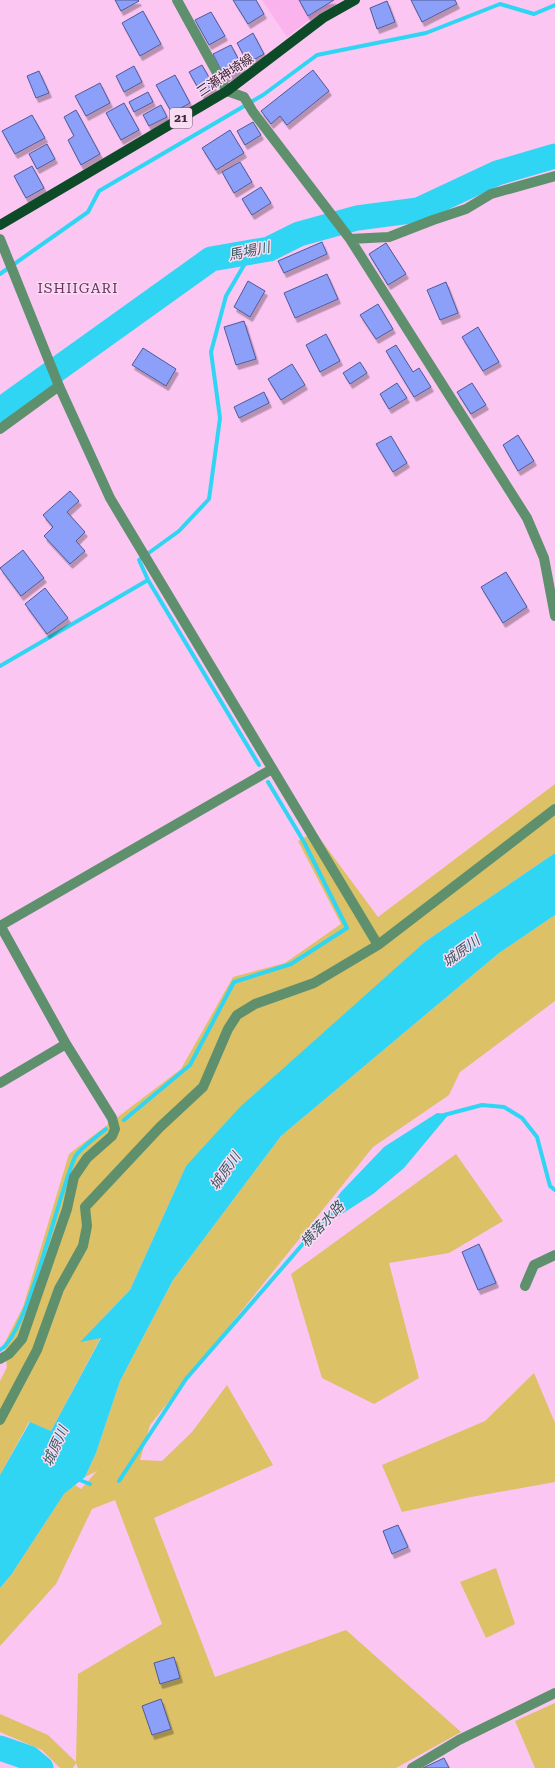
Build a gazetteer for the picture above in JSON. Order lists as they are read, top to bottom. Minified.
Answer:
{"streets":{"main road":["三瀬神埼線","21"]},"districts":["ISHIIGARI"],"water":["馬場川","城原川","横落水路"]}
